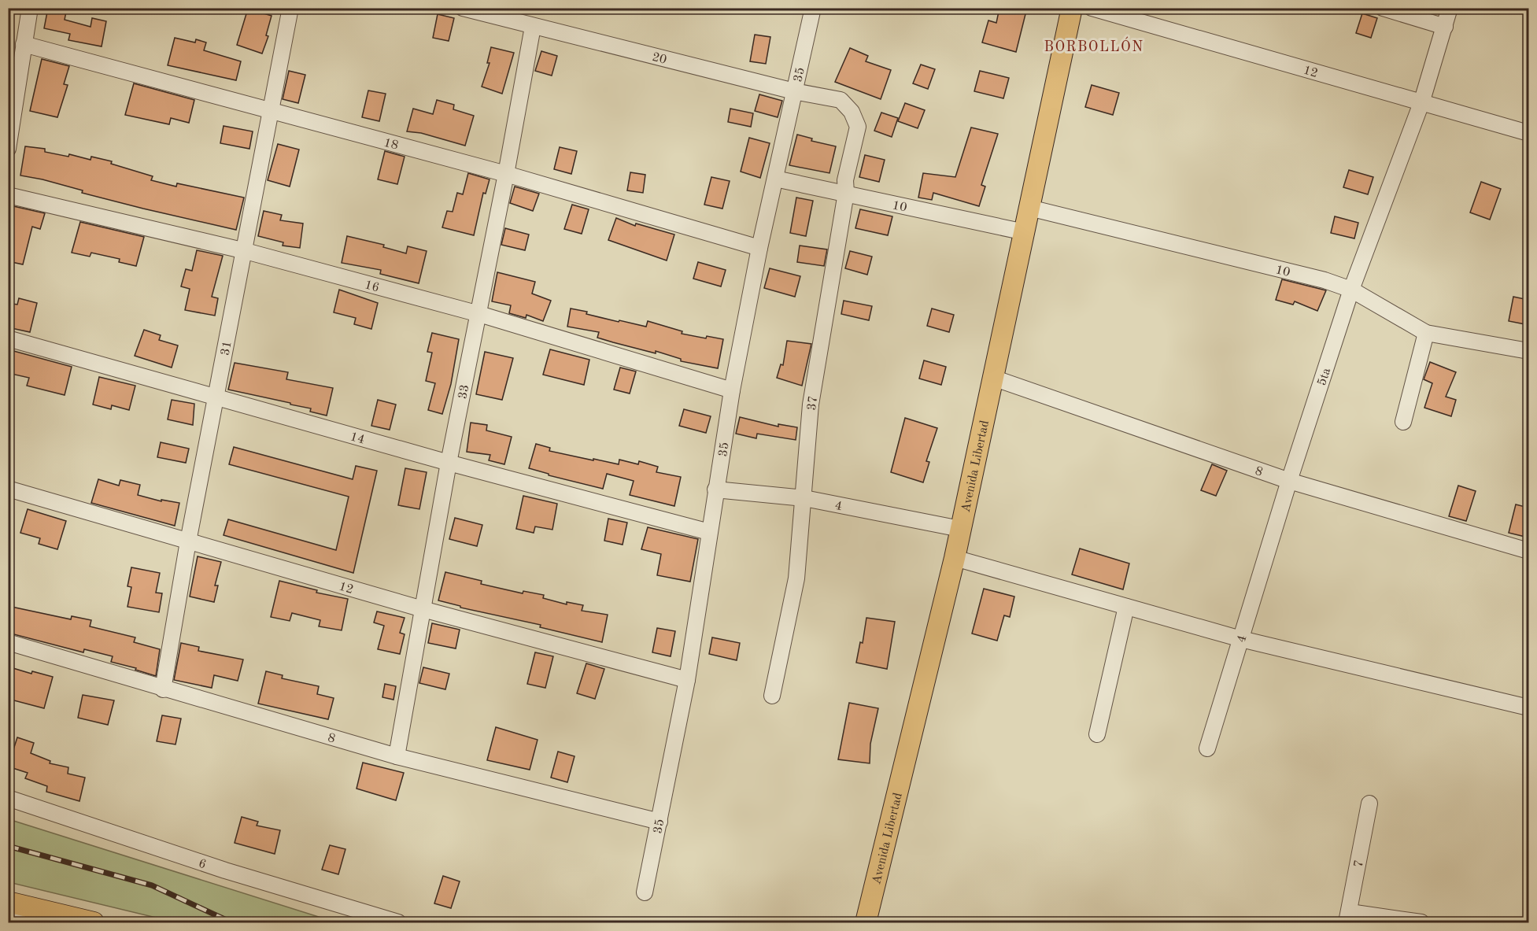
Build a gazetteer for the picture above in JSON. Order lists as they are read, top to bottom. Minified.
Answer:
{"streets":{"main road":["Avenida Libertad"],"street":["20","12","35","18","10","16","31","5ta","33","37","14","8","4","6","7"]},"crossings":[["20","35"],["20","33"],["20","37"],["12","35"],["12","31"],["12","5ta"],["12","33"],["35","18"],["35","10"],["35","16"],["35","14"],["35","8"],["35","4"],["18","31"],["18","33"],["10","5ta"],["10","37"],["10","Avenida Libertad"],["16","31"],["16","33"],["31","14"],["31","8"],["5ta","8"],["5ta","4"],["33","14"],["33","8"],["37","4"],["Avenida Libertad","8"],["Avenida Libertad","4"]],"districts":["BORBOLLÓN"]}
